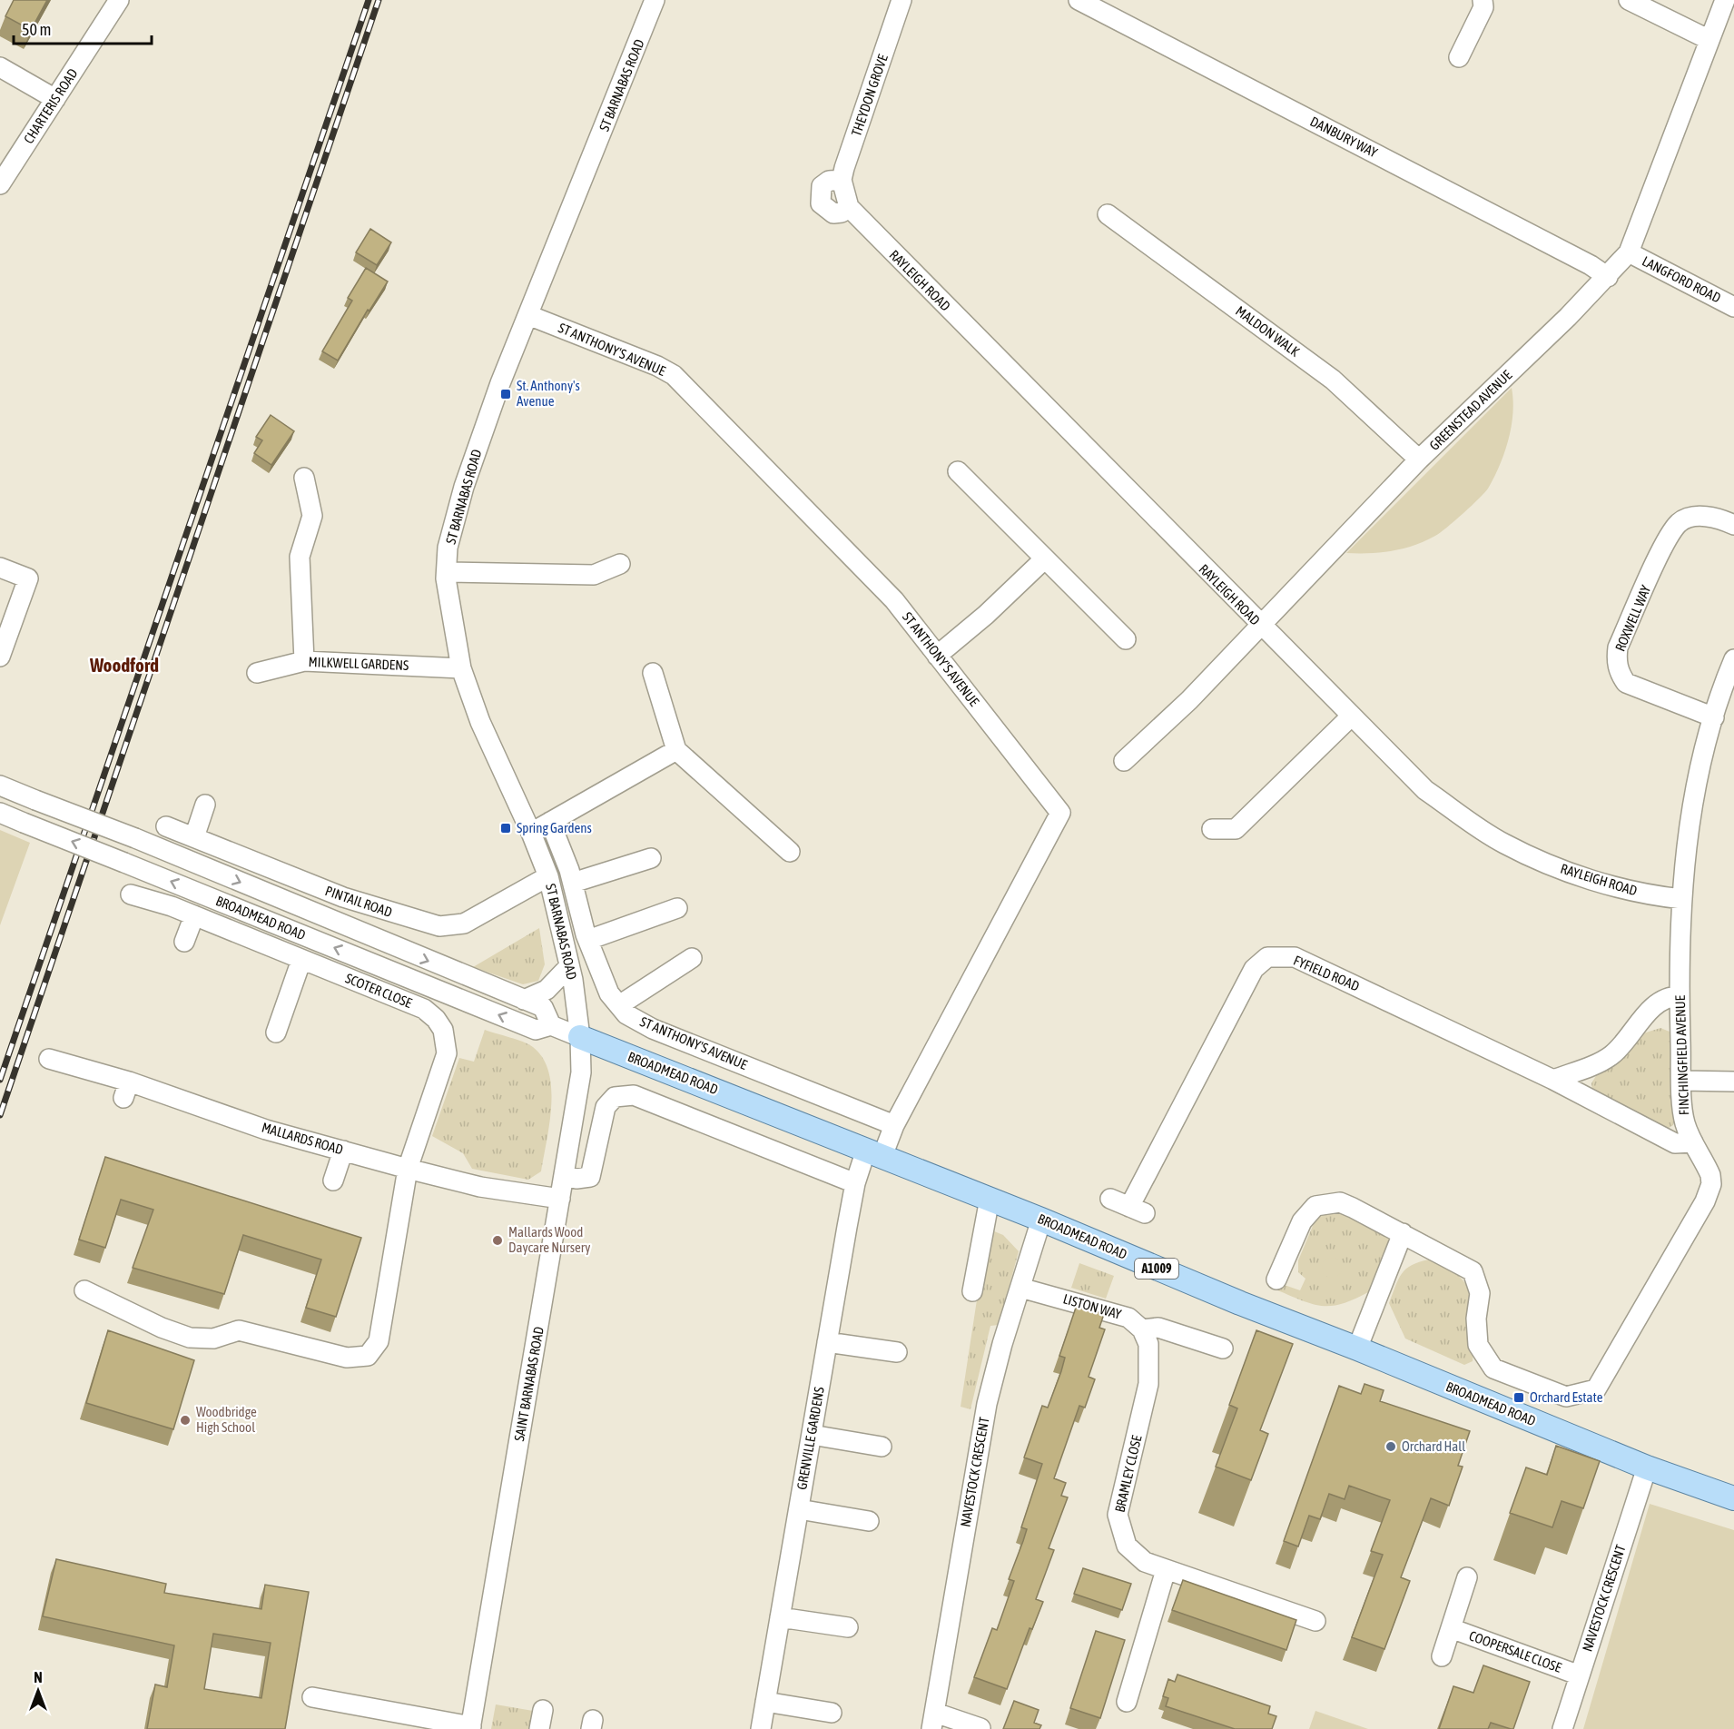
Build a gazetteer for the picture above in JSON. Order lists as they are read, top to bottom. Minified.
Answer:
{"streets":{"main road":["BROADMEAD ROAD","A1009"],"street":["ST BARNABAS ROAD","THEYDON GROVE","CHARTERIS ROAD","DANBURY WAY","LANGFORD ROAD","RAYLEIGH ROAD","MALDON WALK","ST ANTHONY'S AVENUE","GREENSTEAD AVENUE","ROXWELL WAY","MILKWELL GARDENS","PINTAIL ROAD","FYFIELD ROAD","SCOTER CLOSE","FINCHINGFIELD AVENUE","MALLARDS ROAD","LISTON WAY","SAINT BARNABAS ROAD","GRENVILLE GARDENS","NAVESTOCK CRESCENT","BRAMLEY CLOSE","COOPERSALE CLOSE"]},"crossings":[["ST BARNABAS ROAD","ST ANTHONY'S AVENUE"],["ST BARNABAS ROAD","MILKWELL GARDENS"],["ST BARNABAS ROAD","PINTAIL ROAD"],["ST BARNABAS ROAD","BROADMEAD ROAD"],["ST BARNABAS ROAD","SAINT BARNABAS ROAD"],["THEYDON GROVE","RAYLEIGH ROAD"],["DANBURY WAY","GREENSTEAD AVENUE"],["LANGFORD ROAD","GREENSTEAD AVENUE"],["RAYLEIGH ROAD","GREENSTEAD AVENUE"],["RAYLEIGH ROAD","FINCHINGFIELD AVENUE"],["MALDON WALK","GREENSTEAD AVENUE"],["ST ANTHONY'S AVENUE","BROADMEAD ROAD"],["ST ANTHONY'S AVENUE","GRENVILLE GARDENS"],["ROXWELL WAY","FINCHINGFIELD AVENUE"],["BROADMEAD ROAD","SAINT BARNABAS ROAD"],["BROADMEAD ROAD","GRENVILLE GARDENS"],["BROADMEAD ROAD","NAVESTOCK CRESCENT"],["FYFIELD ROAD","FINCHINGFIELD AVENUE"],["SCOTER CLOSE","MALLARDS ROAD"],["MALLARDS ROAD","SAINT BARNABAS ROAD"],["LISTON WAY","NAVESTOCK CRESCENT"],["LISTON WAY","BRAMLEY CLOSE"],["NAVESTOCK CRESCENT","COOPERSALE CLOSE"]],"districts":["Woodford"],"places":{"transit":["St. Anthony's Avenue","Spring Gardens","Orchard Estate"],"other":["Mallards Wood Daycare Nursery","Woodbridge High School","Orchard Hall"]},"scale_bar":"50 m","north":"top"}
